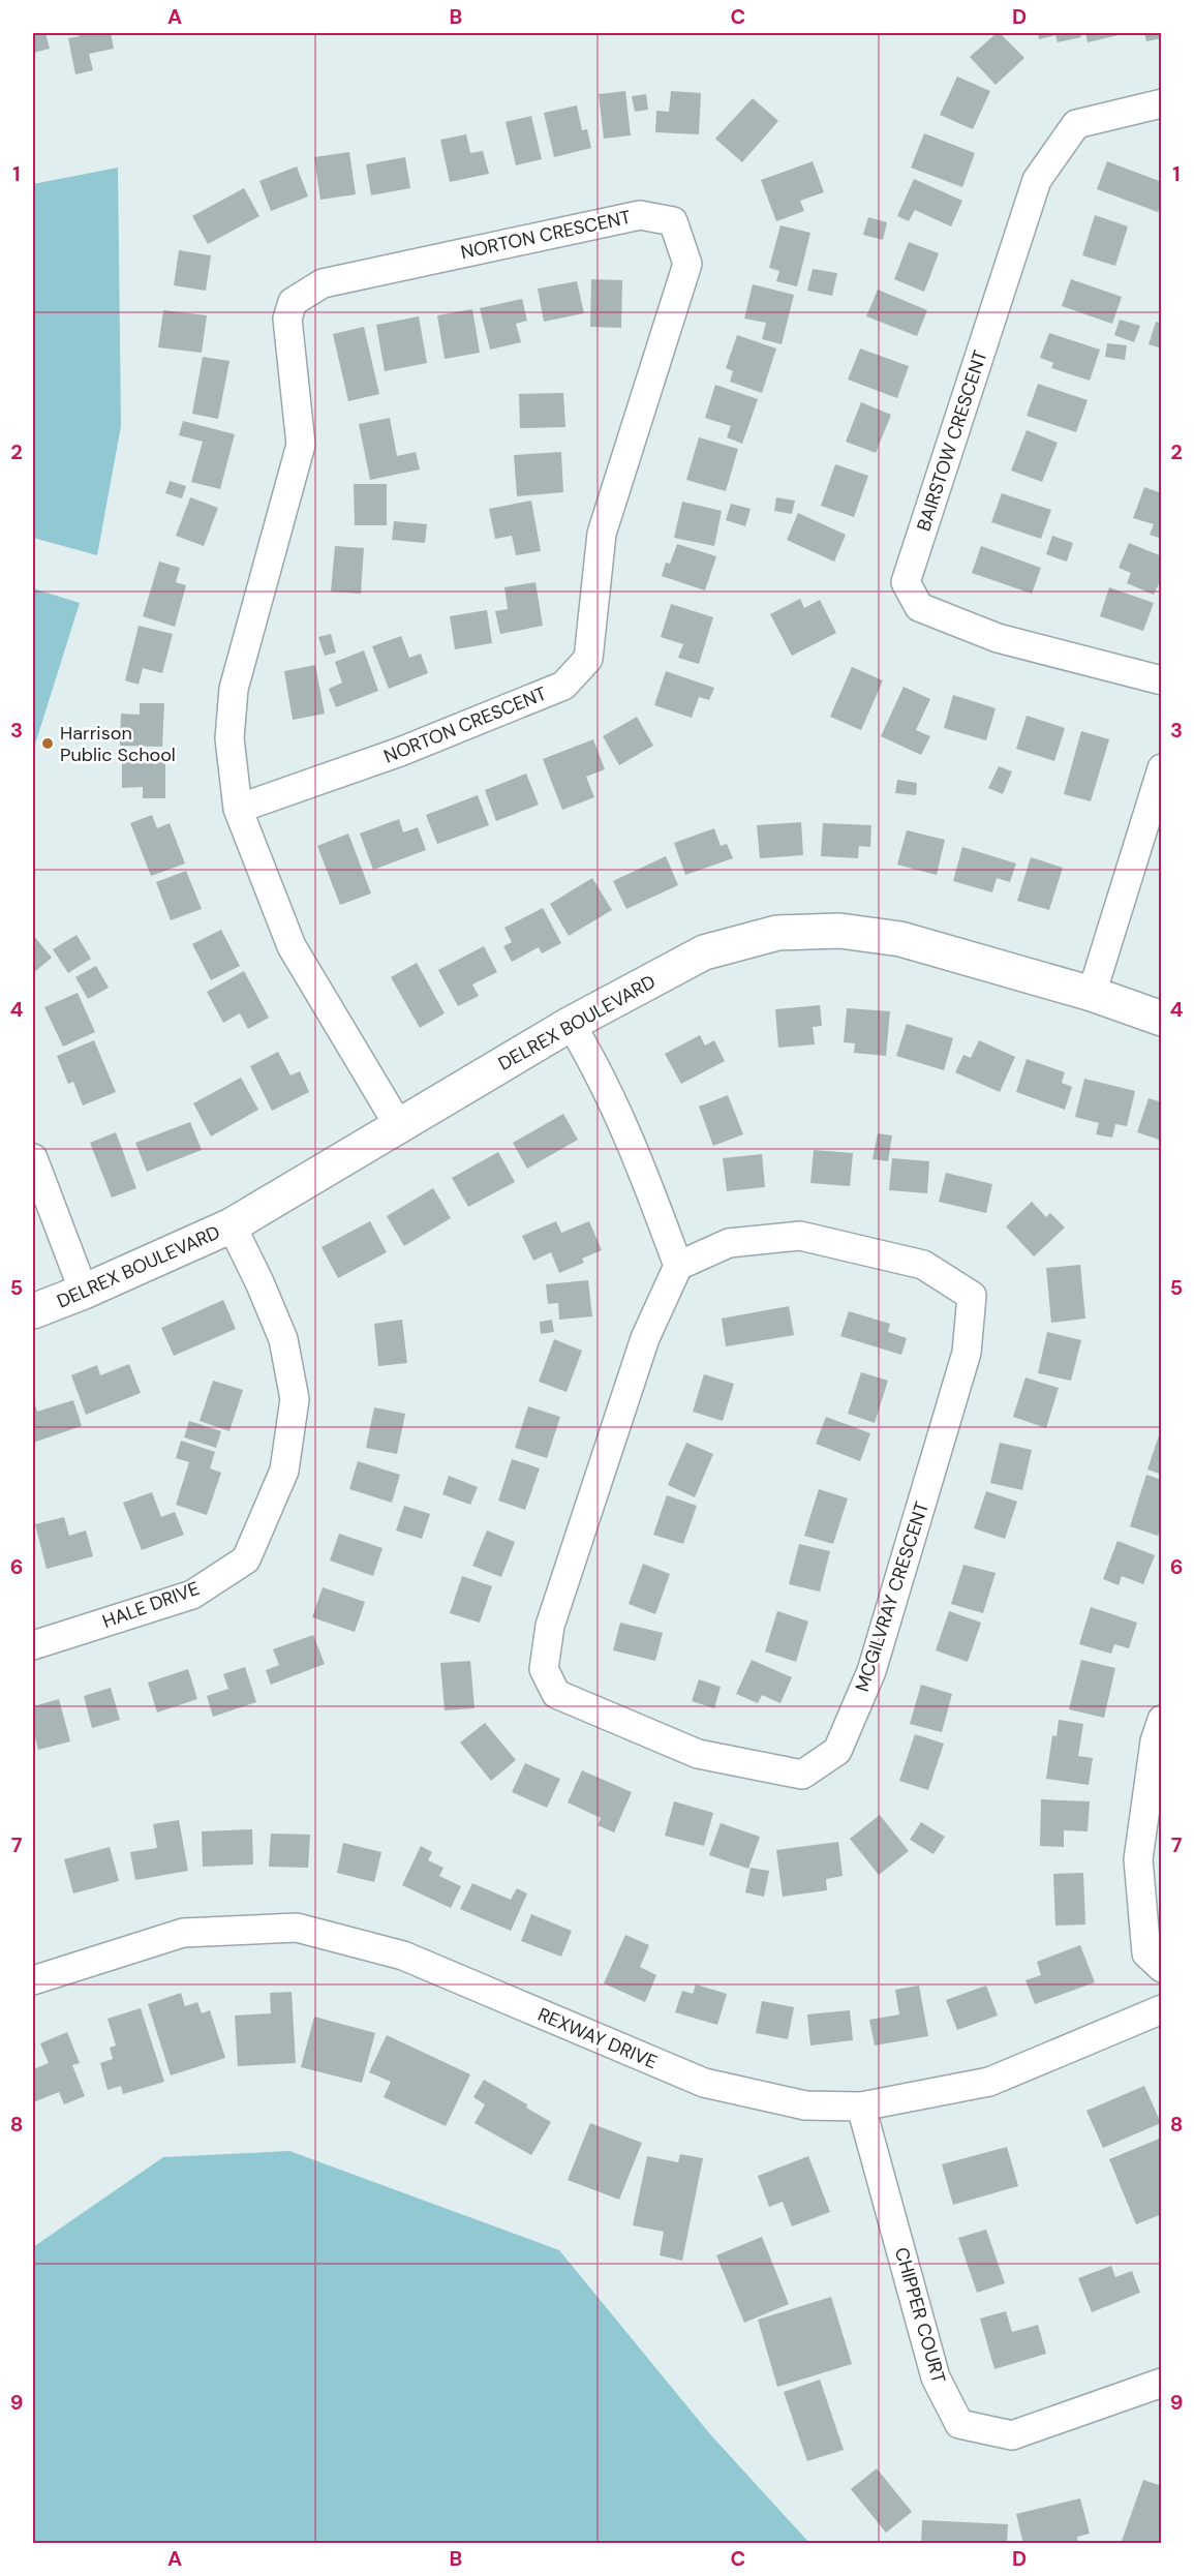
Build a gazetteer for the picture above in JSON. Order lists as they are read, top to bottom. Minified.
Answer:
{"streets":{"street":["NORTON CRESCENT","BAIRSTOW CRESCENT","DELREX BOULEVARD","MCGILVRAY CRESCENT","HALE DRIVE","REXWAY DRIVE","CHIPPER COURT"]},"crossings":[["NORTON CRESCENT","DELREX BOULEVARD"],["DELREX BOULEVARD","HALE DRIVE"],["REXWAY DRIVE","CHIPPER COURT"]],"places":["Harrison Public School"],"grid":{"columns":["A","B","C","D"],"rows":["1","2","3","4","5","6","7","8","9"]}}
